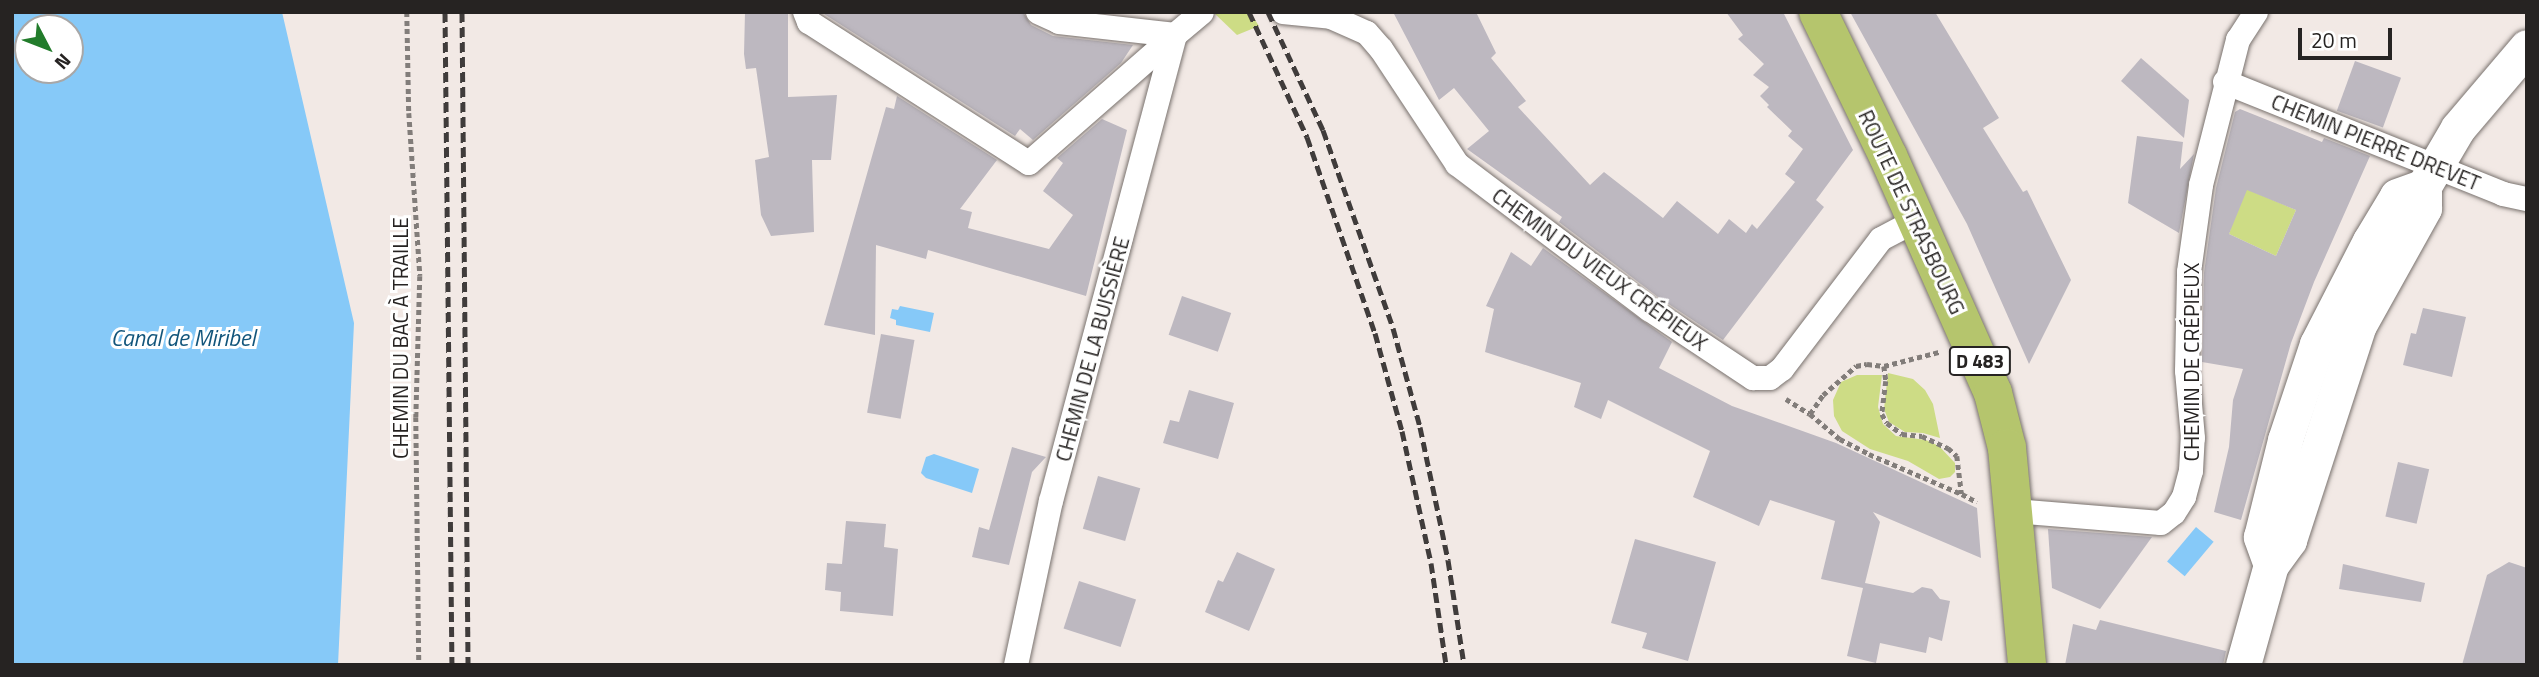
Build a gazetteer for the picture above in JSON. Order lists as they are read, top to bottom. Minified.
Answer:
{"streets":{"main road":["ROUTE DE STRASBOURG","D 483"],"street":["CHEMIN PIERRE DREVET","CHEMIN DU VIEUX CRÉPIEUX","CHEMIN DE LA BUISSIÈRE","CHEMIN DE CRÉPIEUX"],"path":["CHEMIN DU BAC À TRAILLE"]},"crossings":[["CHEMIN PIERRE DREVET","CHEMIN DE CRÉPIEUX"],["ROUTE DE STRASBOURG","CHEMIN DE CRÉPIEUX"]],"water":["Canal de Miribel"],"scale_bar":"20 m","north":"bottom right"}
